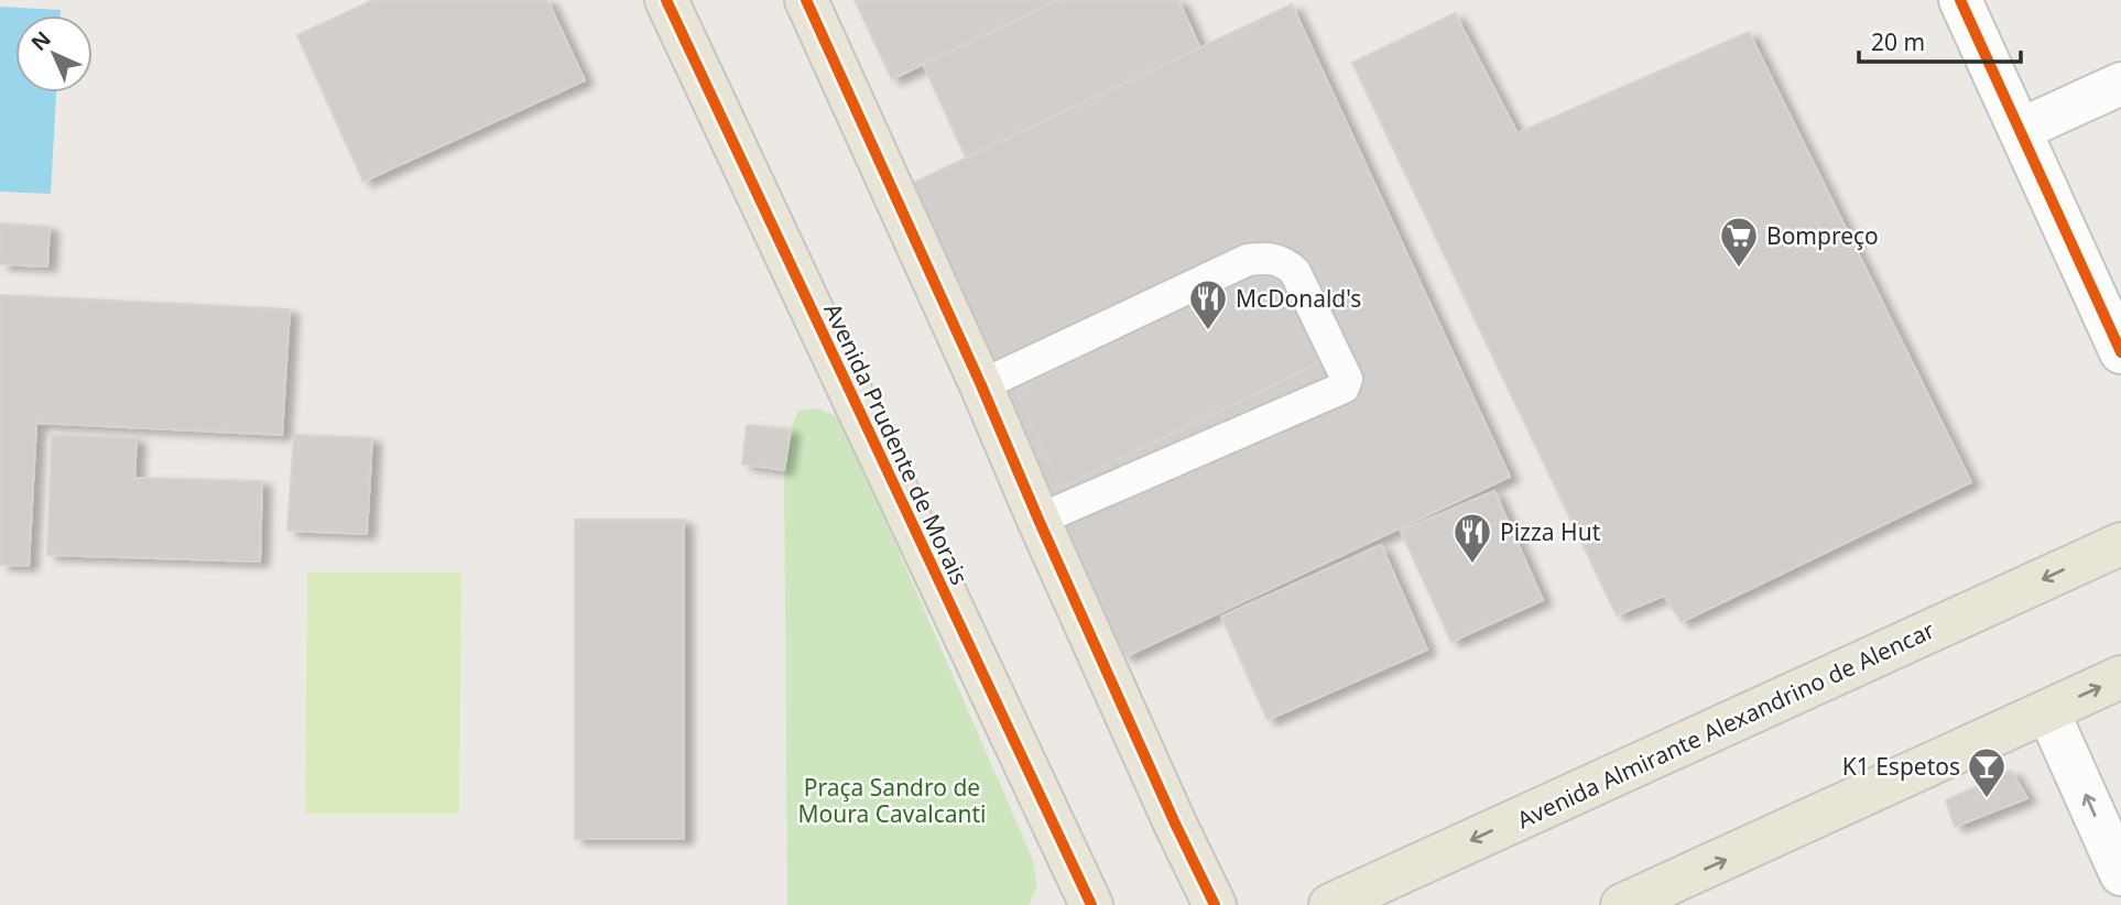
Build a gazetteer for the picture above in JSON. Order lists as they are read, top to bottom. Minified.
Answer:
{"streets":{"main road":["Avenida Prudente de Morais","Avenida Almirante Alexandrino de Alencar"]},"parks":["Praça Sandro de Moura Cavalcanti"],"places":{"supermarket":["Bompreço"],"restaurant":["McDonald's","Pizza Hut"],"bar":["K1 Espetos"]},"scale_bar":"20 m","north":"top left"}
